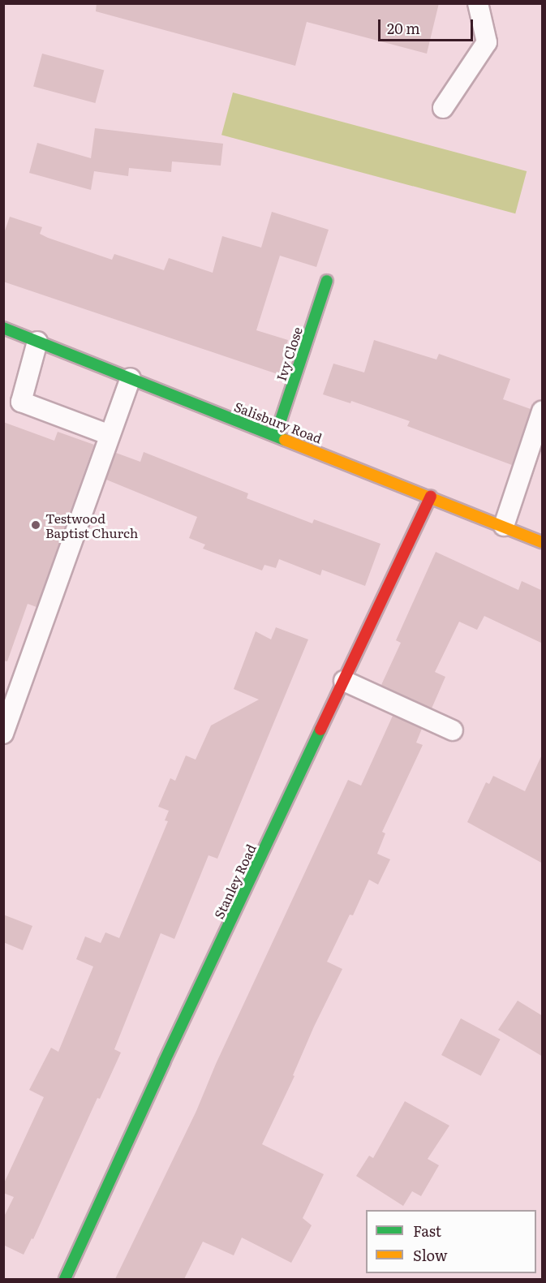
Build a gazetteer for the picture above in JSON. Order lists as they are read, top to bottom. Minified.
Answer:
{"streets":{"street":["Ivy Close","Salisbury Road","Stanley Road"]},"crossings":[["Ivy Close","Salisbury Road"],["Salisbury Road","Stanley Road"]],"places":["Testwood Baptist Church"],"legend":["Fast","Slow"],"scale_bar":"20 m"}
